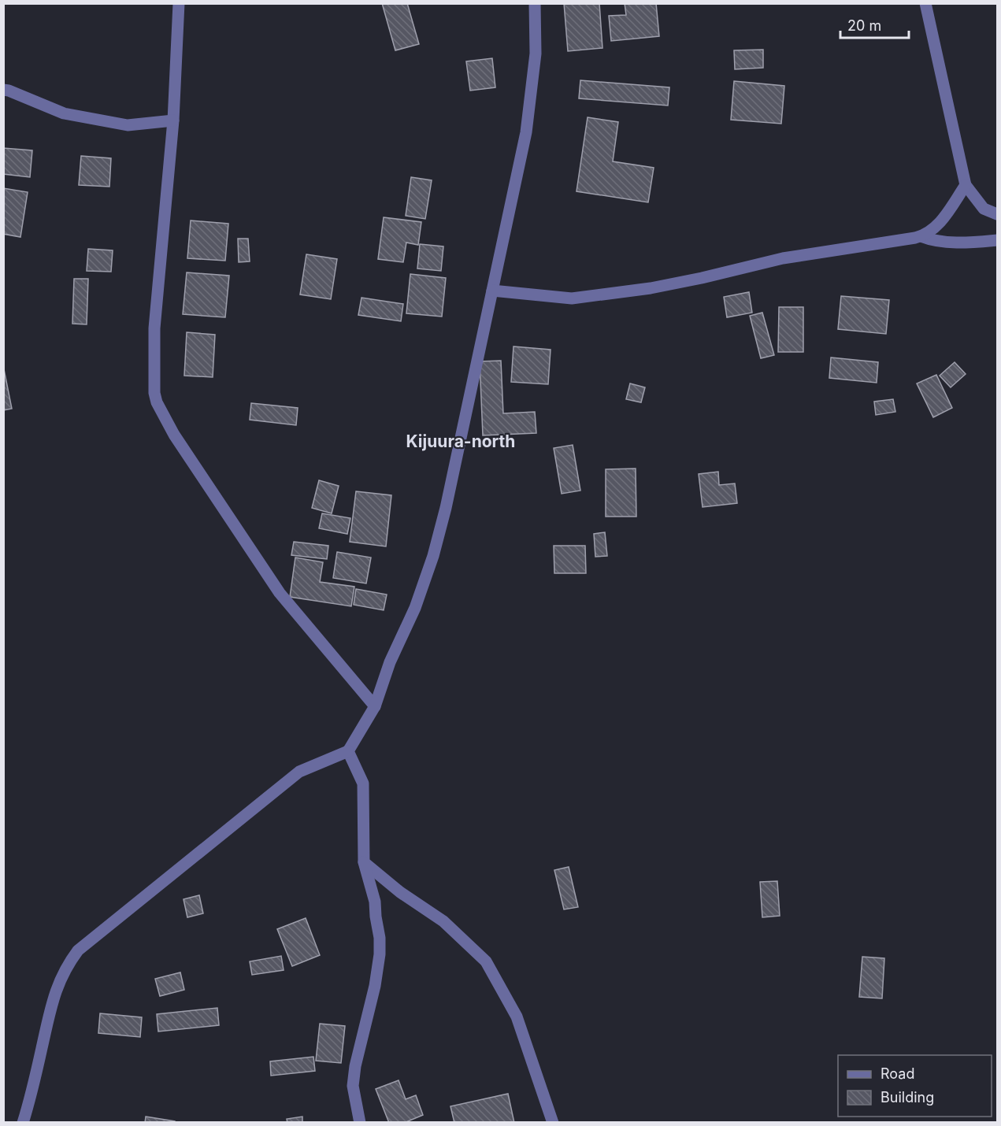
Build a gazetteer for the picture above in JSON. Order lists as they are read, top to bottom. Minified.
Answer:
{"districts":["Kijuura-north"],"legend":["Road","Building"],"scale_bar":"20 m"}
